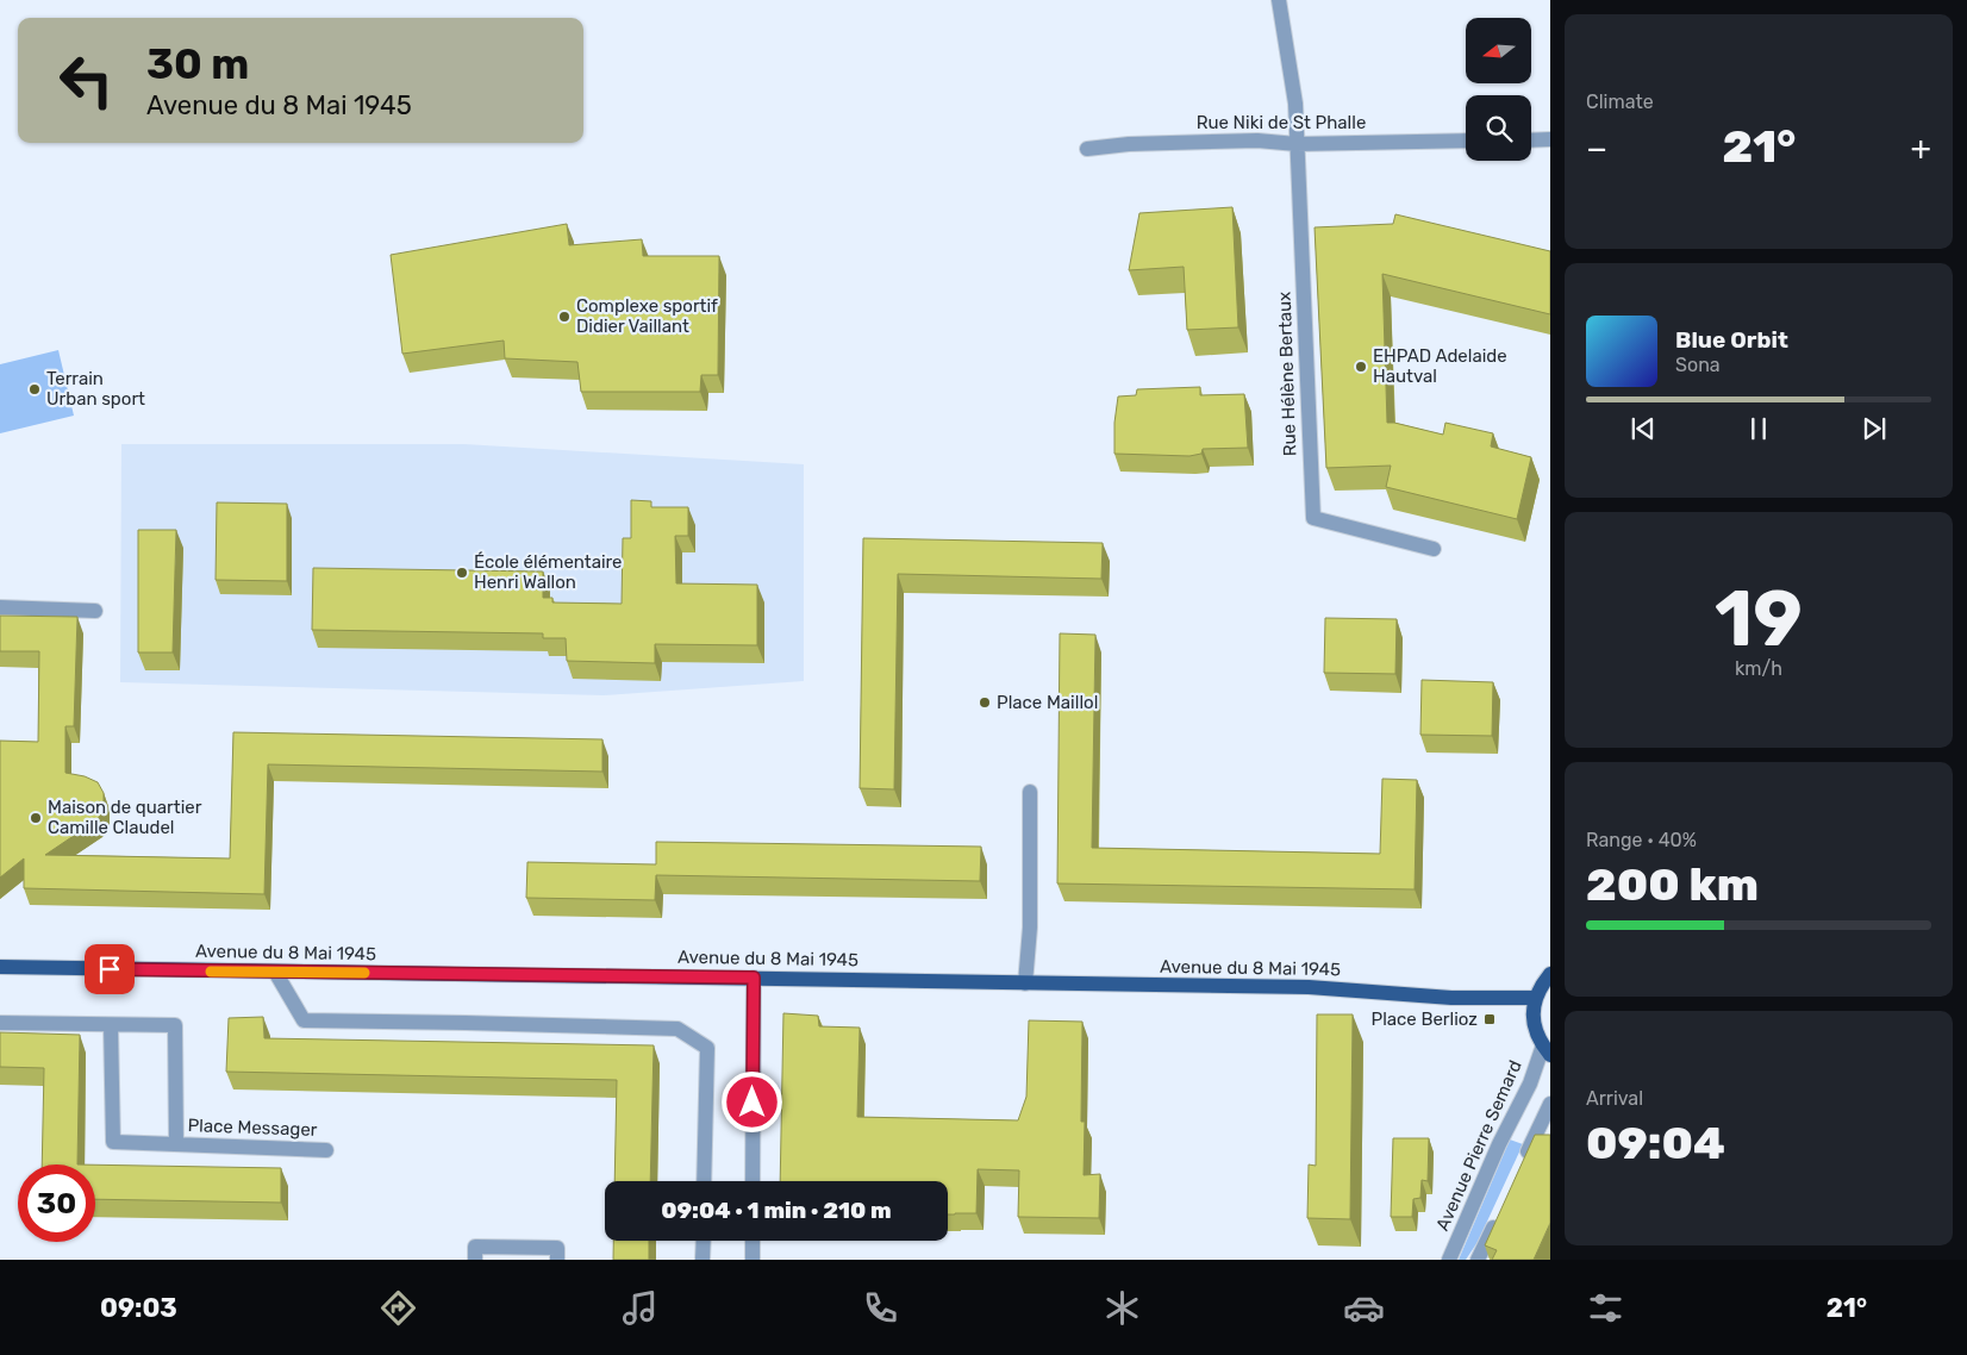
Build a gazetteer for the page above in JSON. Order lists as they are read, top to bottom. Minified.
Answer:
{"streets":{"main road":["Avenue du 8 Mai 1945"],"street":["Rue Niki de St Phalle","Rue Hélène Bertaux","Place Messager","Avenue Pierre Semard"]},"crossings":[["Rue Niki de St Phalle","Rue Hélène Bertaux"]],"places":{"other":["Complexe sportif Didier Vaillant","EHPAD Adelaide Hautval","Terrain Urban sport","École élémentaire Henri Wallon","Place Maillol","Maison de quartier Camille Claudel"],"transit":["Place Berlioz"]},"north":"left","page":{"tile":["Climate",["19","km/h"],["Range · 40%","200 km"],["Arrival","09:04"]],"turn":["30 m","Avenue du 8 Mai 1945"],"heat":["−","21°","+"],"song":["Blue Orbit","Sona"],"limit":"30","trip":"09:04 · 1 min · 210 m","tabs":["09:03","21°"]}}
